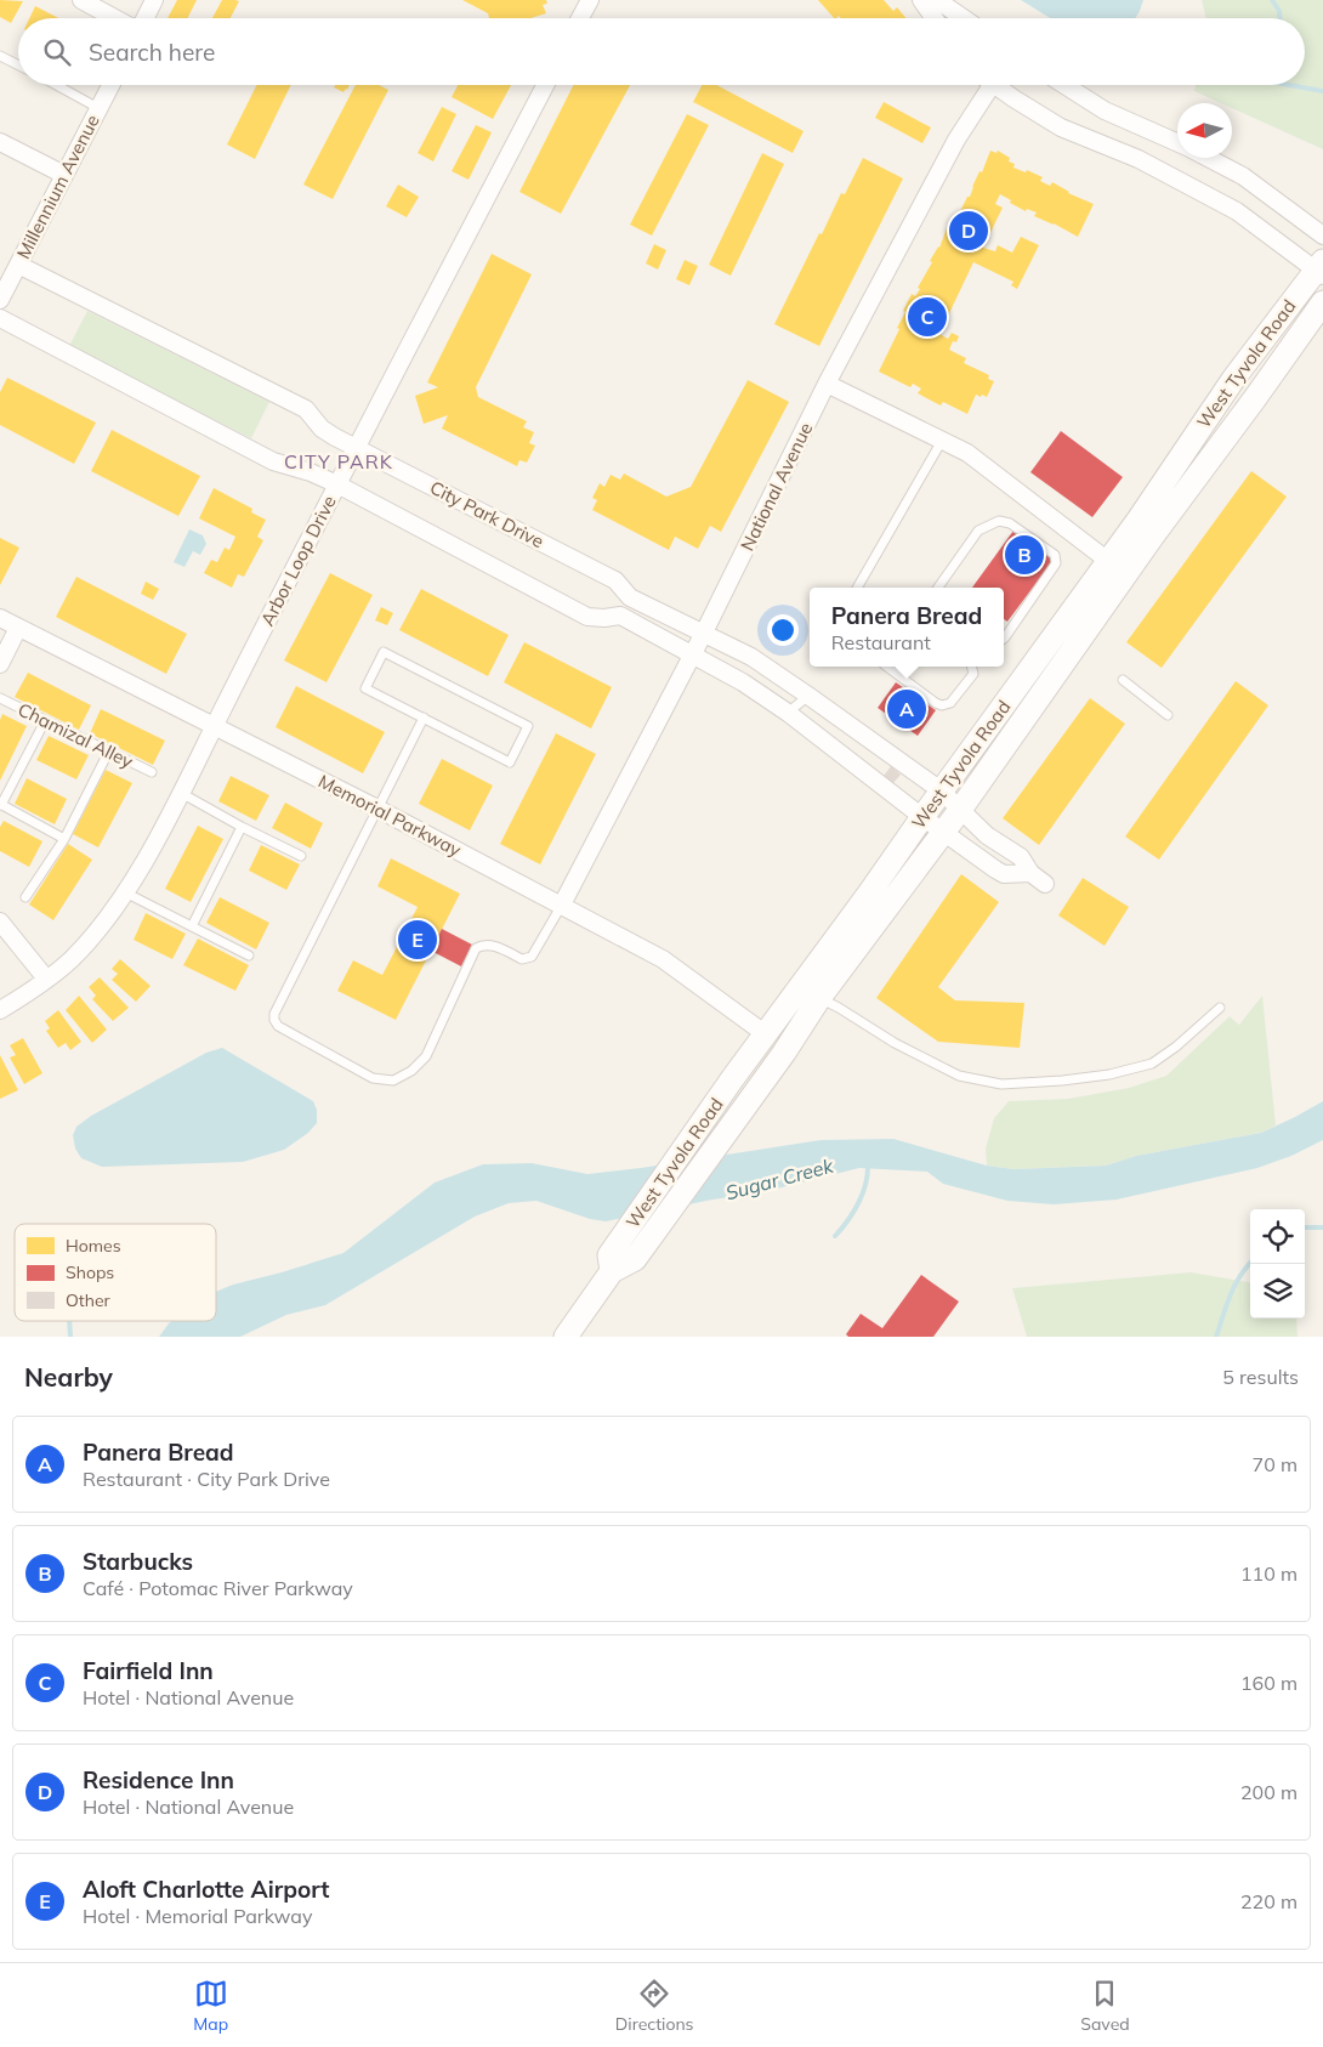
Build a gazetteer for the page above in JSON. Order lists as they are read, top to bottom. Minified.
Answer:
{"streets":{"main road":["West Tyvola Road"],"street":["Millennium Avenue","National Avenue","City Park Drive","Arbor Loop Drive","Memorial Parkway"],"lane":["Chamizal Alley"]},"crossings":[["Millennium Avenue","City Park Drive"],["West Tyvola Road","City Park Drive"],["West Tyvola Road","Memorial Parkway"],["National Avenue","City Park Drive"],["National Avenue","Memorial Parkway"],["City Park Drive","Arbor Loop Drive"],["Arbor Loop Drive","Memorial Parkway"]],"districts":["CITY PARK"],"water":["Sugar Creek"],"legend":["Homes","Shops","Other"],"north":"left","page":{"search":"Search here","pins":["D","C","B","A","E"],"popup":["Panera Bread","Restaurant"],"heading":["Nearby","5 results"],"list":[{"mark":"A","name":"Panera Bread","note":"Restaurant · City Park Drive","value":"70 m"},{"mark":"B","name":"Starbucks","note":"Café · Potomac River Parkway","value":"110 m"},{"mark":"C","name":"Fairfield Inn","note":"Hotel · National Avenue","value":"160 m"},{"mark":"D","name":"Residence Inn","note":"Hotel · National Avenue","value":"200 m"},{"mark":"E","name":"Aloft Charlotte Airport","note":"Hotel · Memorial Parkway","value":"220 m"}],"nav":["Map","Directions","Saved"]}}
